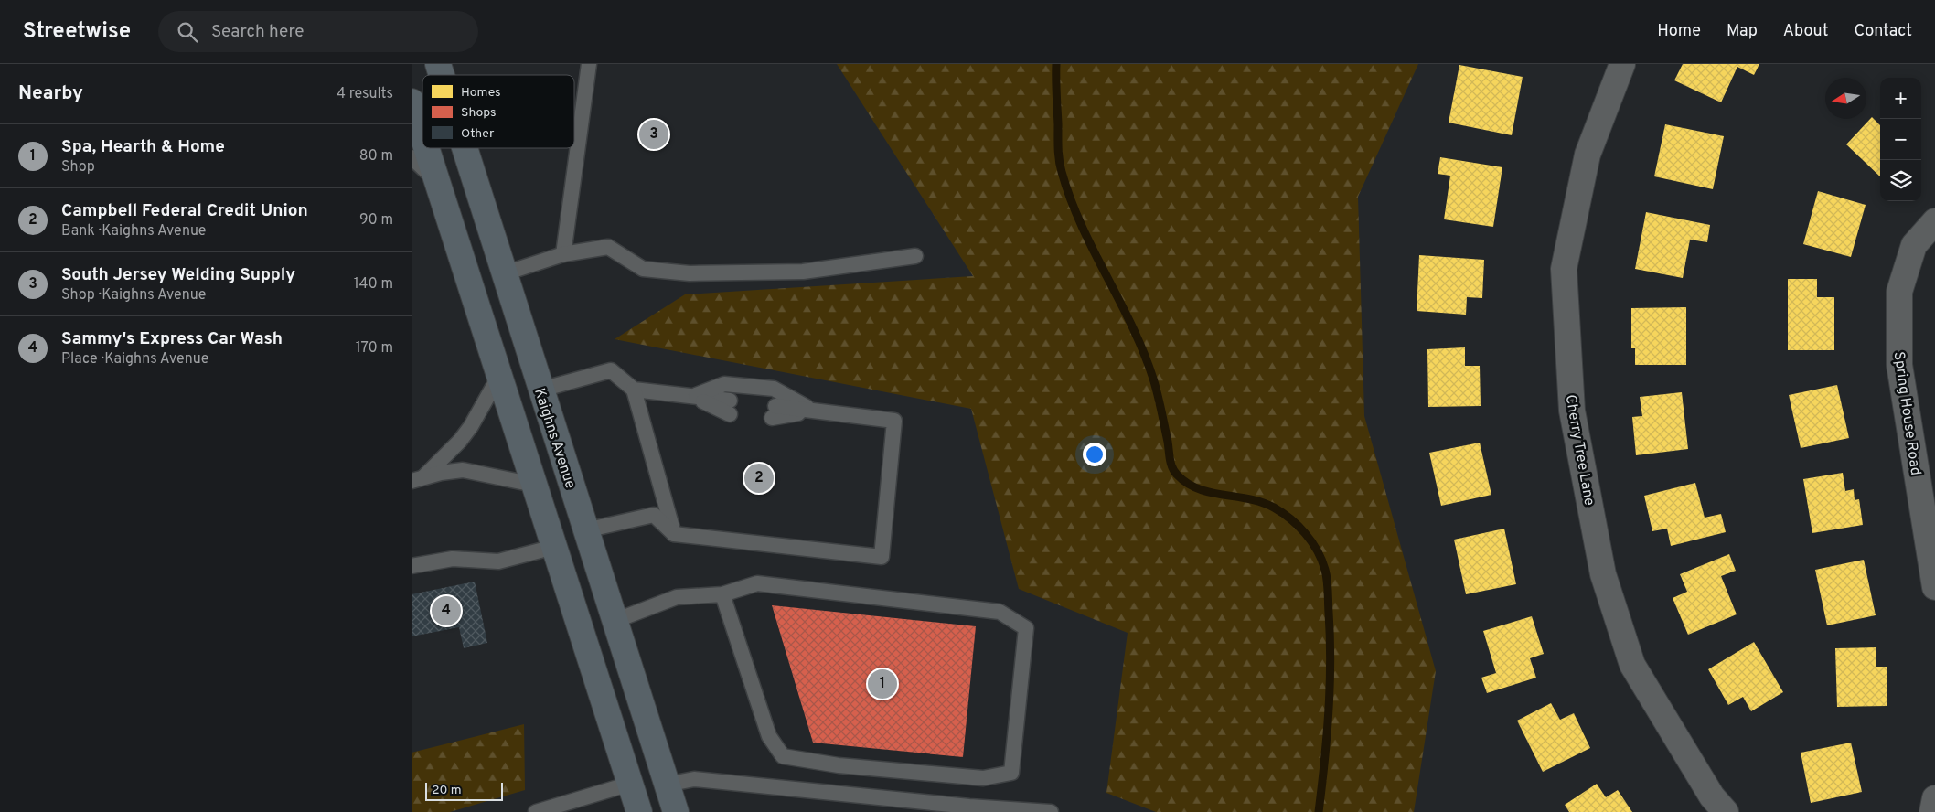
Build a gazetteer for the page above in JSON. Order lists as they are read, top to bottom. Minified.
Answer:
{"streets":{"highway":["Kaighns Avenue"],"street":["Spring House Road","Cherry Tree Lane"]},"legend":["Homes","Shops","Other"],"scale_bar":"20 m","north":"left","page":{"header":"Streetwise","search":"Search here","nav":["Home","Map","About","Contact"],"heading":["Nearby","4 results"],"map_buttons":["+","−"],"pins":["3","2","4","1"],"list":[{"mark":"1","name":"Spa, Hearth & Home","note":"Shop","value":"80 m"},{"mark":"2","name":"Campbell Federal Credit Union","note":"Bank · Kaighns Avenue","value":"90 m"},{"mark":"3","name":"South Jersey Welding Supply","note":"Shop · Kaighns Avenue","value":"140 m"},{"mark":"4","name":"Sammy's Express Car Wash","note":"Place · Kaighns Avenue","value":"170 m"}],"scale":"20 m"}}
